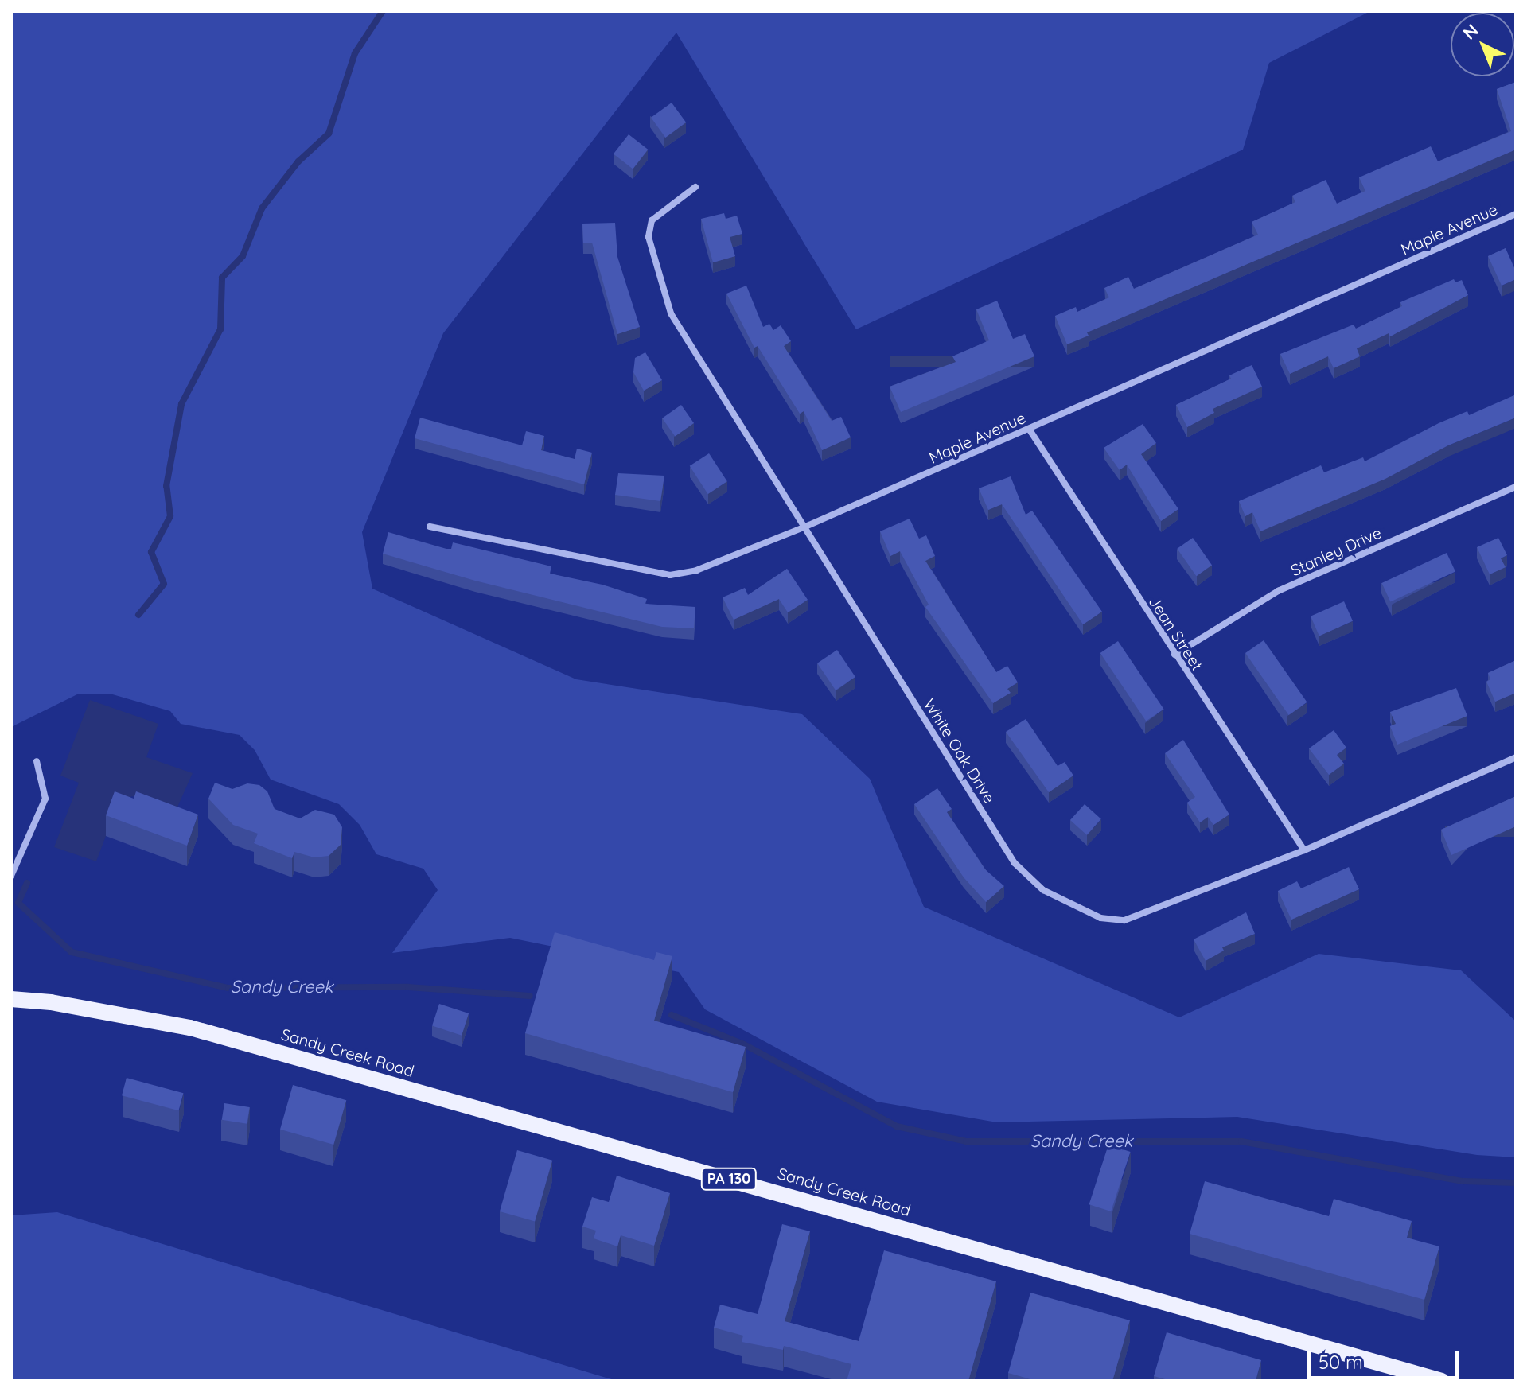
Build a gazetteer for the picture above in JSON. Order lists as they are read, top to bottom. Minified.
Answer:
{"streets":{"main road":["Sandy Creek Road","PA 130"],"street":["Maple Avenue","Stanley Drive","Jean Street","White Oak Drive"]},"crossings":[["Maple Avenue","Jean Street"],["Maple Avenue","White Oak Drive"],["Stanley Drive","Jean Street"],["Jean Street","White Oak Drive"]],"water":["Sandy Creek"],"scale_bar":"50 m","north":"top left"}
